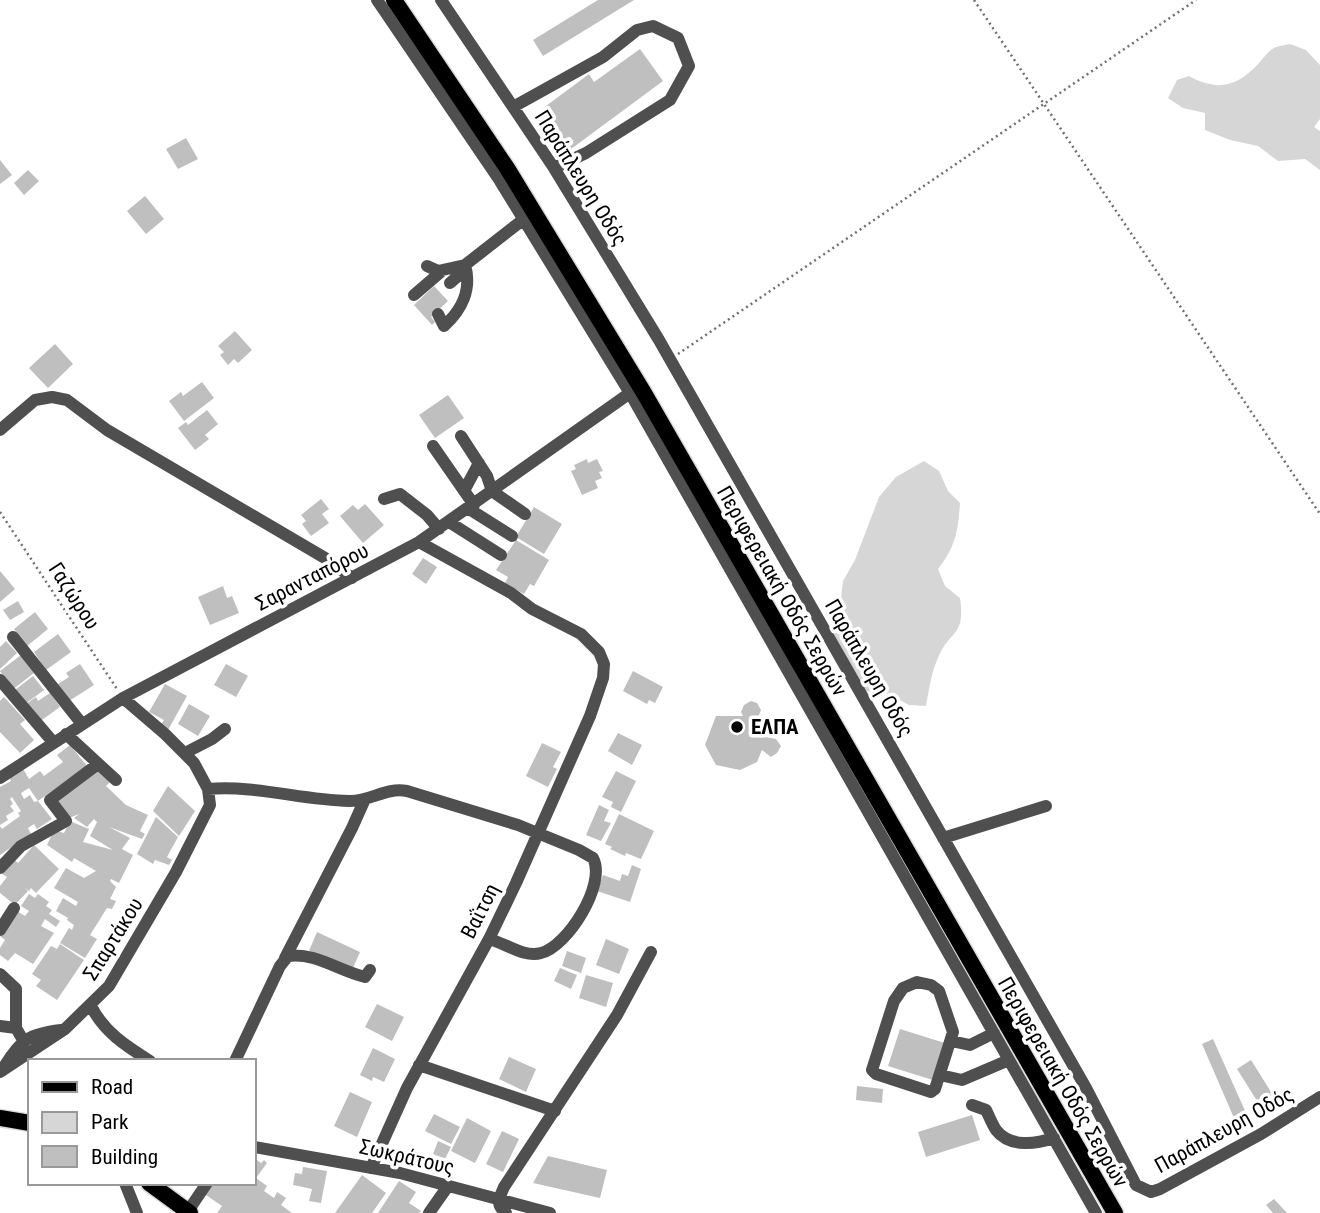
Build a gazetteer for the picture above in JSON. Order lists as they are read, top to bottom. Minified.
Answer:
{"streets":{"main road":["Περιφερειακή Οδός Σερρών"],"street":["Παράπλευρη Οδός","Σαρανταπόρου","Βαΐτση","Σπαρτάκου","Σωκράτους"],"path":["Γαζώρου"]},"crossings":[["Σαρανταπόρου","Γαζώρου"],["Σαρανταπόρου","Βαΐτση"],["Βαΐτση","Σωκράτους"]],"places":["ΕΛΠΑ"],"legend":["Road","Park","Building"]}
